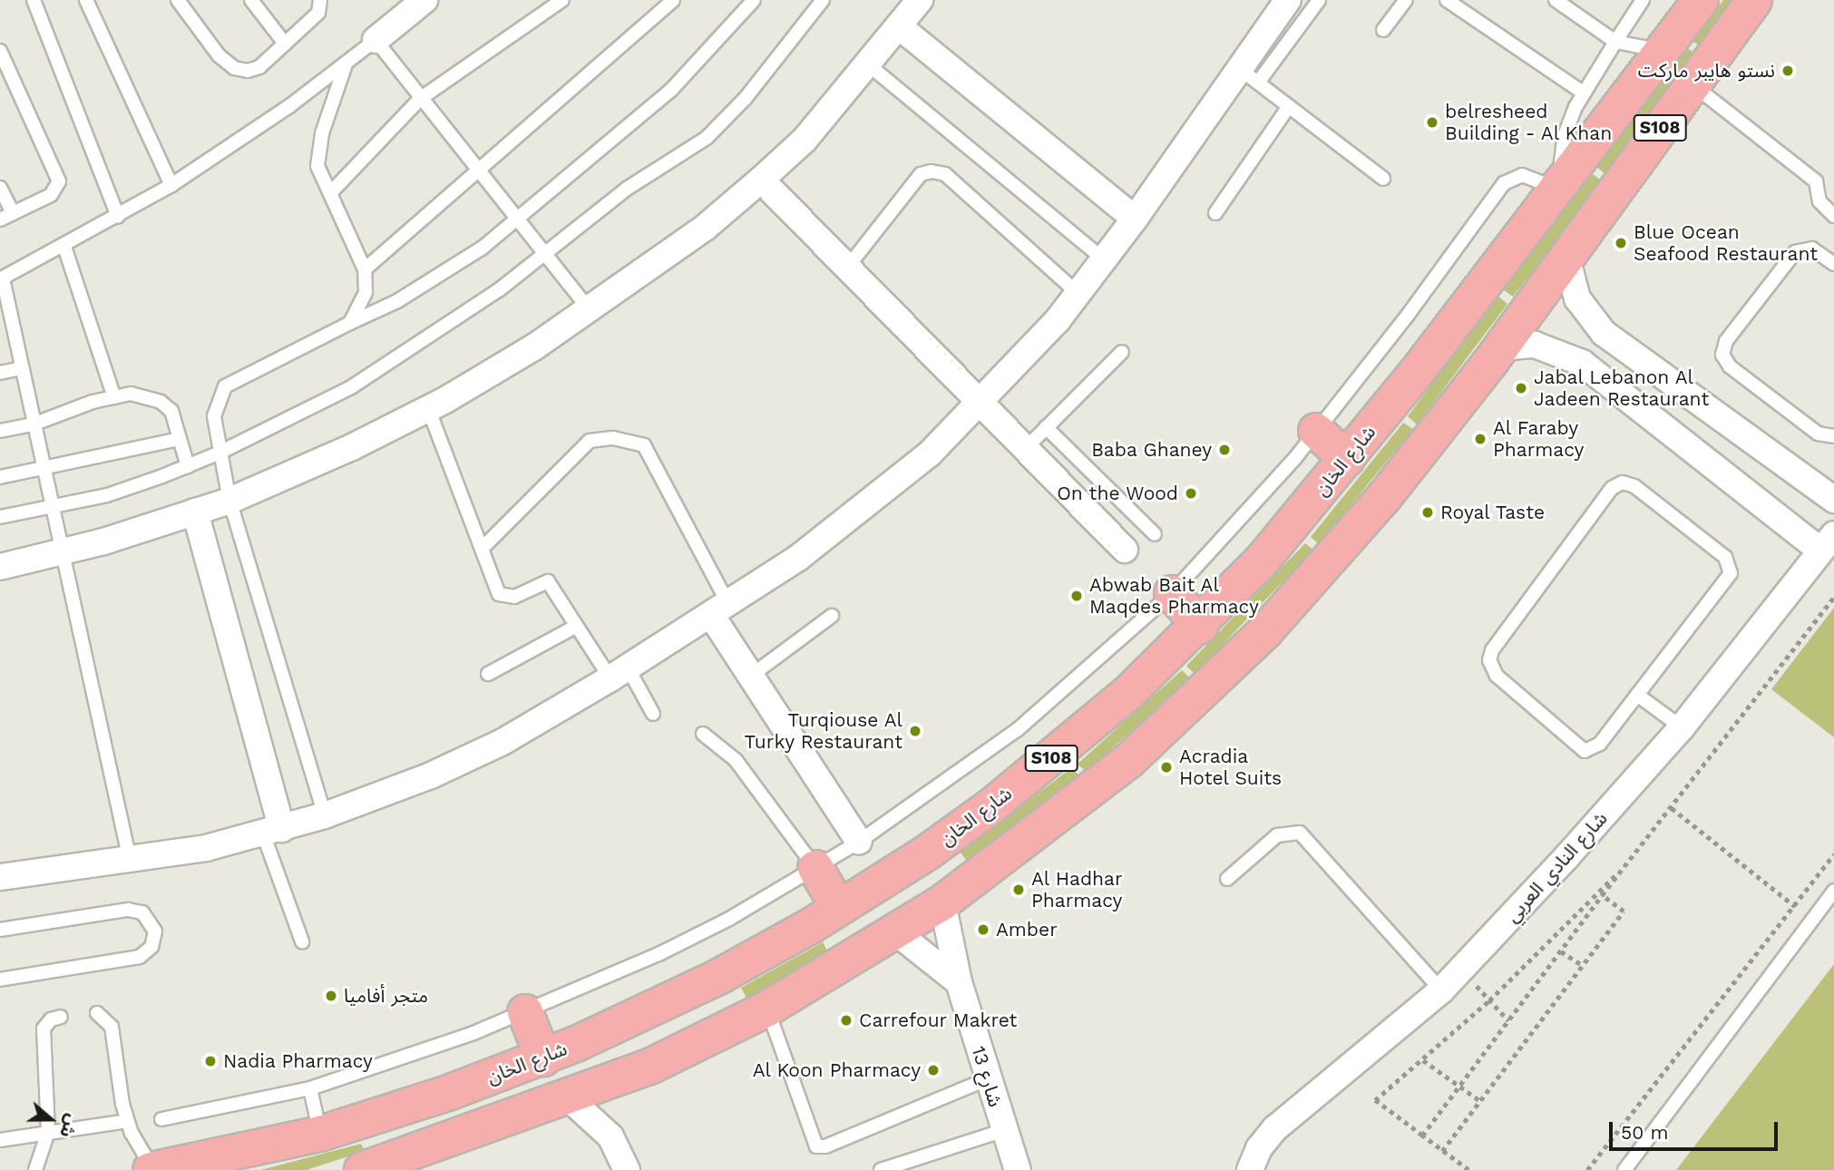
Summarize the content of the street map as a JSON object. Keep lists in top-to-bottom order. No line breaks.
{"streets":{"main road":["S108","شارع الخان"],"street":["شارع النادي العربي","شارع 13"]},"crossings":[["S108","شارع 13"]],"places":["نستو هايبر ماركت","belresheed Building - Al Khan","Blue Ocean Seafood Restaurant","Jabal Lebanon Al Jadeen Restaurant","Al Faraby Pharmacy","Baba Ghaney","On the Wood","Royal Taste","Abwab Bait Al Maqdes Pharmacy","Turqiouse Al Turky Restaurant","Acradia Hotel Suits","Al Hadhar Pharmacy","Amber","متجر أفاميا","Carrefour Makret","Nadia Pharmacy","Al Koon Pharmacy"],"scale_bar":"50 m","north":"right"}
